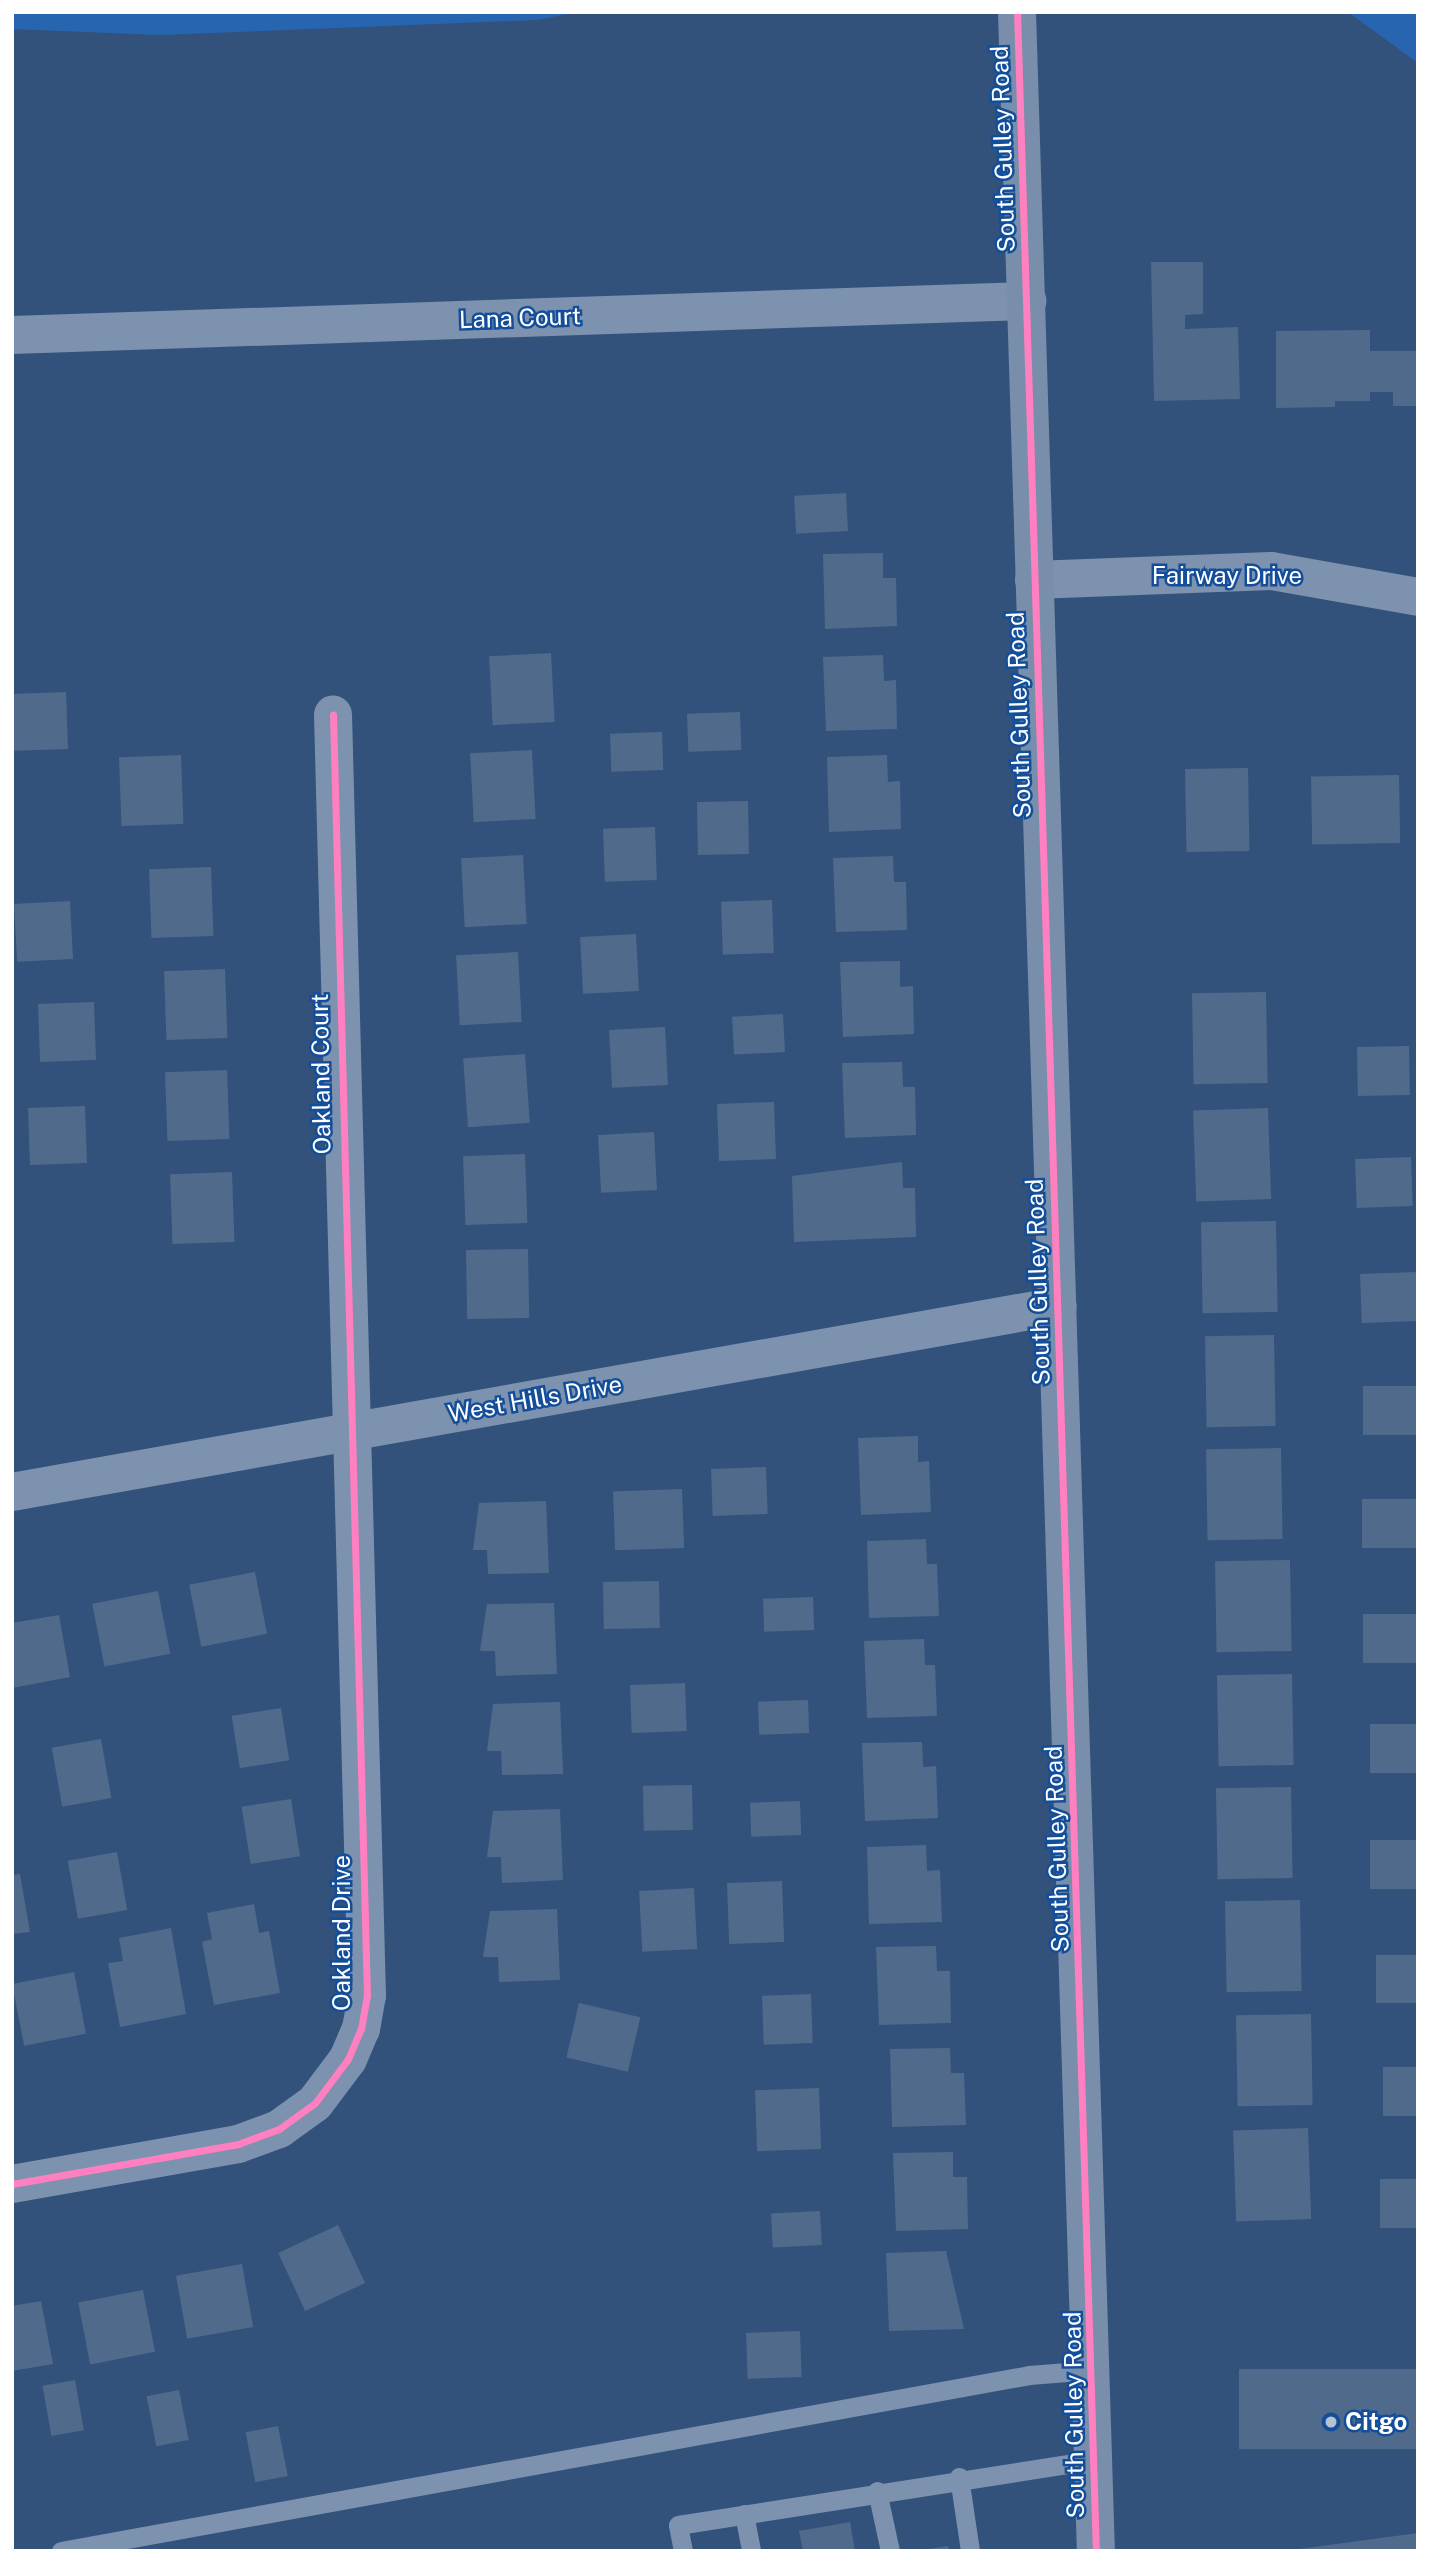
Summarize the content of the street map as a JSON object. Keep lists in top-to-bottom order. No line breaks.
{"streets":{"street":["South Gulley Road","Lana Court","Fairway Drive","Oakland Court","West Hills Drive","Oakland Drive"]},"crossings":[["South Gulley Road","Lana Court"],["South Gulley Road","Fairway Drive"],["South Gulley Road","West Hills Drive"],["Oakland Court","West Hills Drive"],["Oakland Court","Oakland Drive"],["West Hills Drive","Oakland Drive"]],"places":["Citgo"]}
